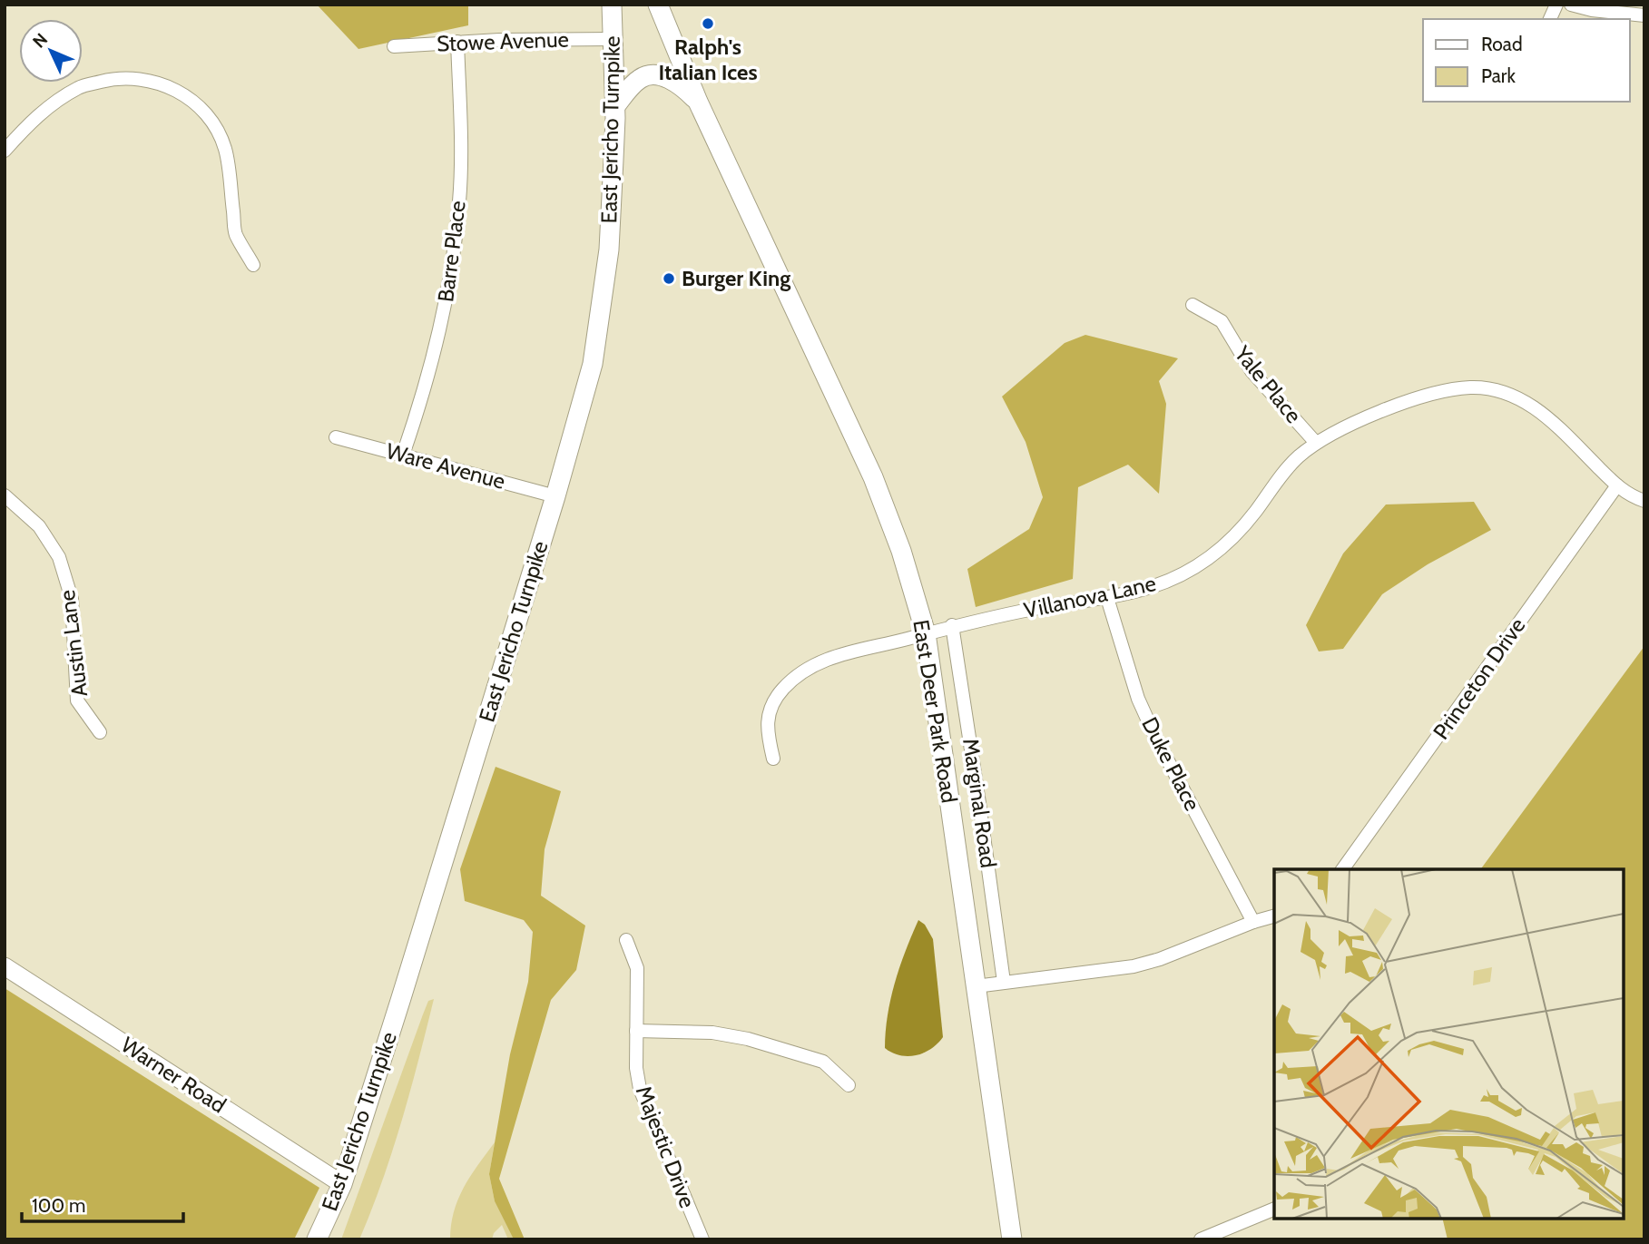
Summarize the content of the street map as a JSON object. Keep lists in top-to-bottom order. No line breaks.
{"streets":{"main road":["East Jericho Turnpike","East Deer Park Road"],"street":["Stowe Avenue","Barre Place","Yale Place","Ware Avenue","Villanova Lane","Austin Lane","Princeton Drive","Duke Place","Marginal Road","Warner Road","Majestic Drive"]},"crossings":[["Stowe Avenue","East Jericho Turnpike"],["Stowe Avenue","Barre Place"],["East Jericho Turnpike","Ware Avenue"],["East Jericho Turnpike","Warner Road"],["Barre Place","Ware Avenue"],["Yale Place","Villanova Lane"],["Villanova Lane","Princeton Drive"],["Villanova Lane","East Deer Park Road"],["Villanova Lane","Duke Place"],["Villanova Lane","Marginal Road"]],"places":["Ralph's Italian Ices","Burger King"],"legend":["Road","Park"],"scale_bar":"100 m","north":"top left"}
